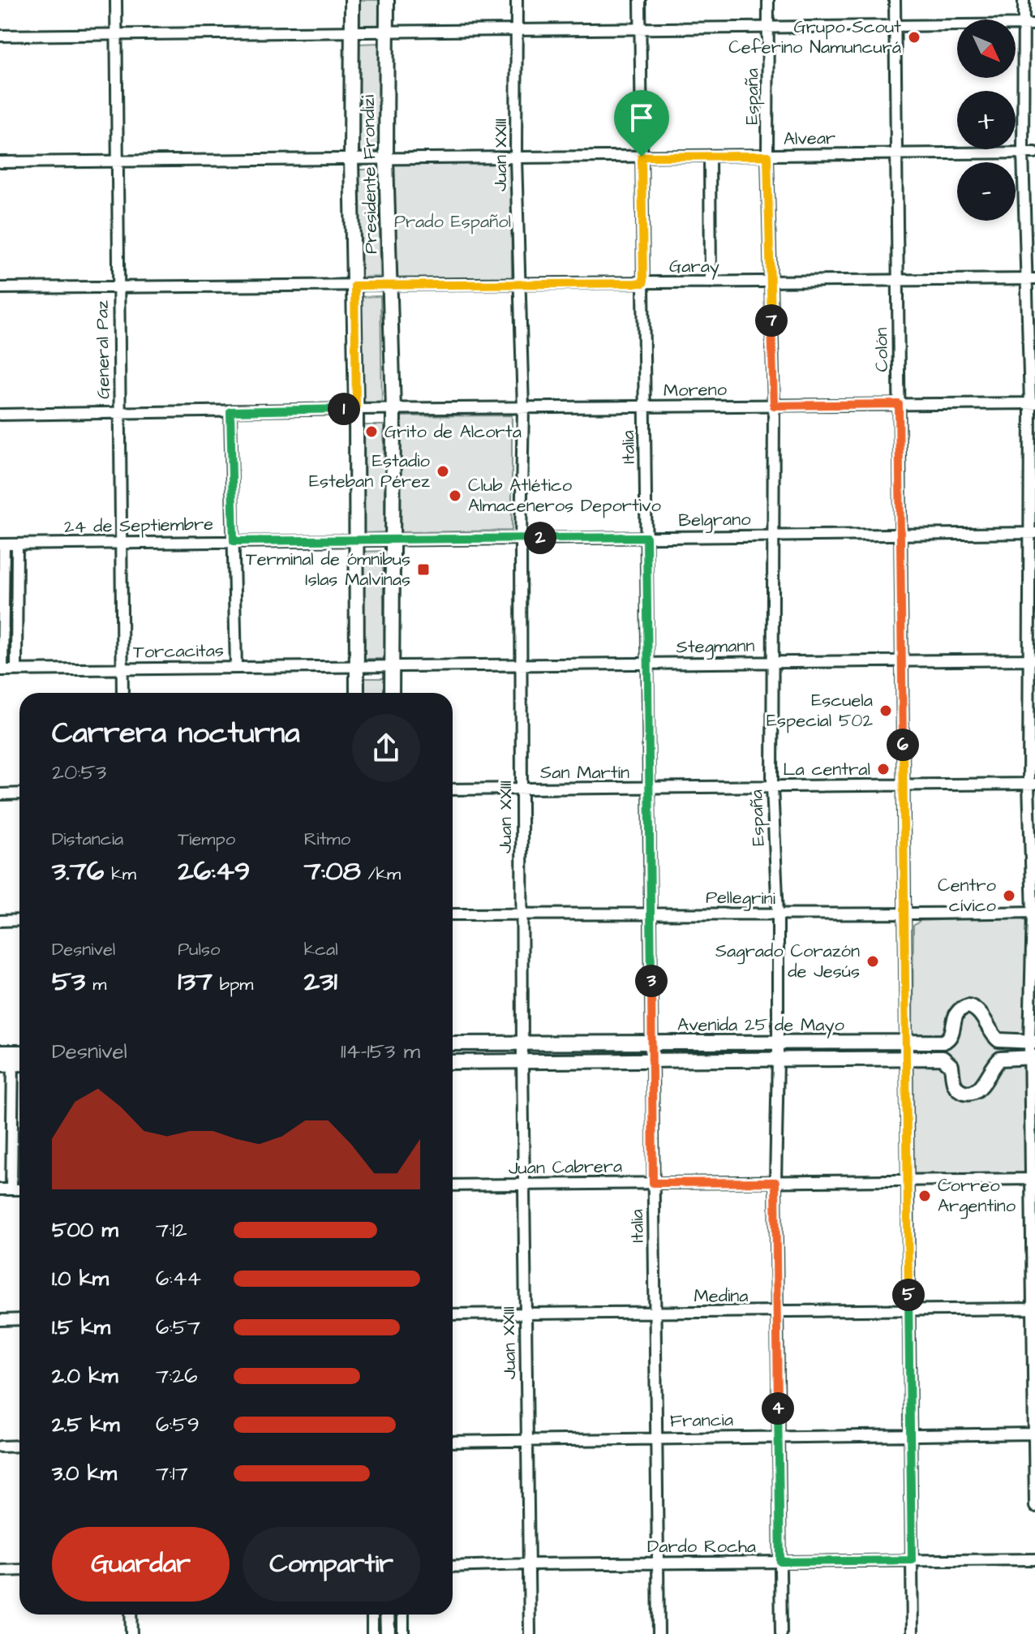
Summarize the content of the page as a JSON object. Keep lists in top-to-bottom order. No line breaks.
{"streets":{"main road":["Presidente Frondizi","Avenida 25 de Mayo"],"street":["España","Alvear","Juan XXIII","Garay","General Paz","Colón","Moreno","Italia","Belgrano","24 de Septiembre","Stegmann","Torcacitas","San Martín","Pellegrini","Juan Cabrera","Medina","Francia","Dardo Rocha"]},"crossings":[["España","Alvear"],["España","Garay"],["España","Moreno"],["España","Belgrano"],["España","Stegmann"],["España","San Martín"],["España","Pellegrini"],["España","Avenida 25 de Mayo"],["España","Juan Cabrera"],["España","Medina"],["España","Francia"],["España","Dardo Rocha"],["Alvear","Juan XXIII"],["Alvear","Presidente Frondizi"],["Alvear","General Paz"],["Alvear","Colón"],["Alvear","Italia"],["Juan XXIII","Garay"],["Juan XXIII","Moreno"],["Juan XXIII","Belgrano"],["Juan XXIII","Stegmann"],["Juan XXIII","San Martín"],["Juan XXIII","Pellegrini"],["Juan XXIII","Avenida 25 de Mayo"],["Juan XXIII","Juan Cabrera"],["Juan XXIII","Medina"],["Juan XXIII","Francia"],["Juan XXIII","Dardo Rocha"],["Presidente Frondizi","Garay"],["Presidente Frondizi","Moreno"],["Presidente Frondizi","Belgrano"],["Presidente Frondizi","24 de Septiembre"],["Presidente Frondizi","Stegmann"],["Presidente Frondizi","Torcacitas"],["Garay","General Paz"],["Garay","Colón"],["Garay","Italia"],["General Paz","Moreno"],["General Paz","24 de Septiembre"],["General Paz","Torcacitas"],["Colón","Moreno"],["Colón","Belgrano"],["Colón","Stegmann"],["Colón","San Martín"],["Colón","Pellegrini"],["Colón","Avenida 25 de Mayo"],["Colón","Juan Cabrera"],["Colón","Medina"],["Colón","Francia"],["Colón","Dardo Rocha"],["Moreno","Italia"],["Italia","Belgrano"],["Italia","Stegmann"],["Italia","San Martín"],["Italia","Pellegrini"],["Italia","Avenida 25 de Mayo"],["Italia","Juan Cabrera"],["Italia","Medina"],["Italia","Francia"],["Italia","Dardo Rocha"],["Belgrano","24 de Septiembre"],["Stegmann","Torcacitas"]],"parks":["Prado Español"],"places":{"other":["Grupo Scout Ceferino Namuncurá","Grito de Alcorta","Estadio Esteban Pérez","Club Atlético Almaceneros Deportivo","Escuela Especial 502","La central","Centro cívico","Sagrado Corazón de Jesús","Correo Argentino"],"transit":["Terminal de ómnibus Islas Malvinas"]},"north":"bottom right","page":{"map_buttons":["+","−"],"pins":["7","1","2","6","3","5","4"],"heading":["Carrera nocturna","20:53"],"stats":[["Distancia","3.76 km"],["Tiempo","26:49"],["Ritmo","7:08 /km"],["Desnivel","53 m"],["Pulso","137 bpm"],["kcal","231"]],"chart":["Desnivel","114–153 m"],"list":[{"name":"500 m","note":"7:12"},{"name":"1.0 km","note":"6:44"},{"name":"1.5 km","note":"6:57"},{"name":"2.0 km","note":"7:26"},{"name":"2.5 km","note":"6:59"},{"name":"3.0 km","note":"7:17"}],"buttons":["Guardar","Compartir"]}}
